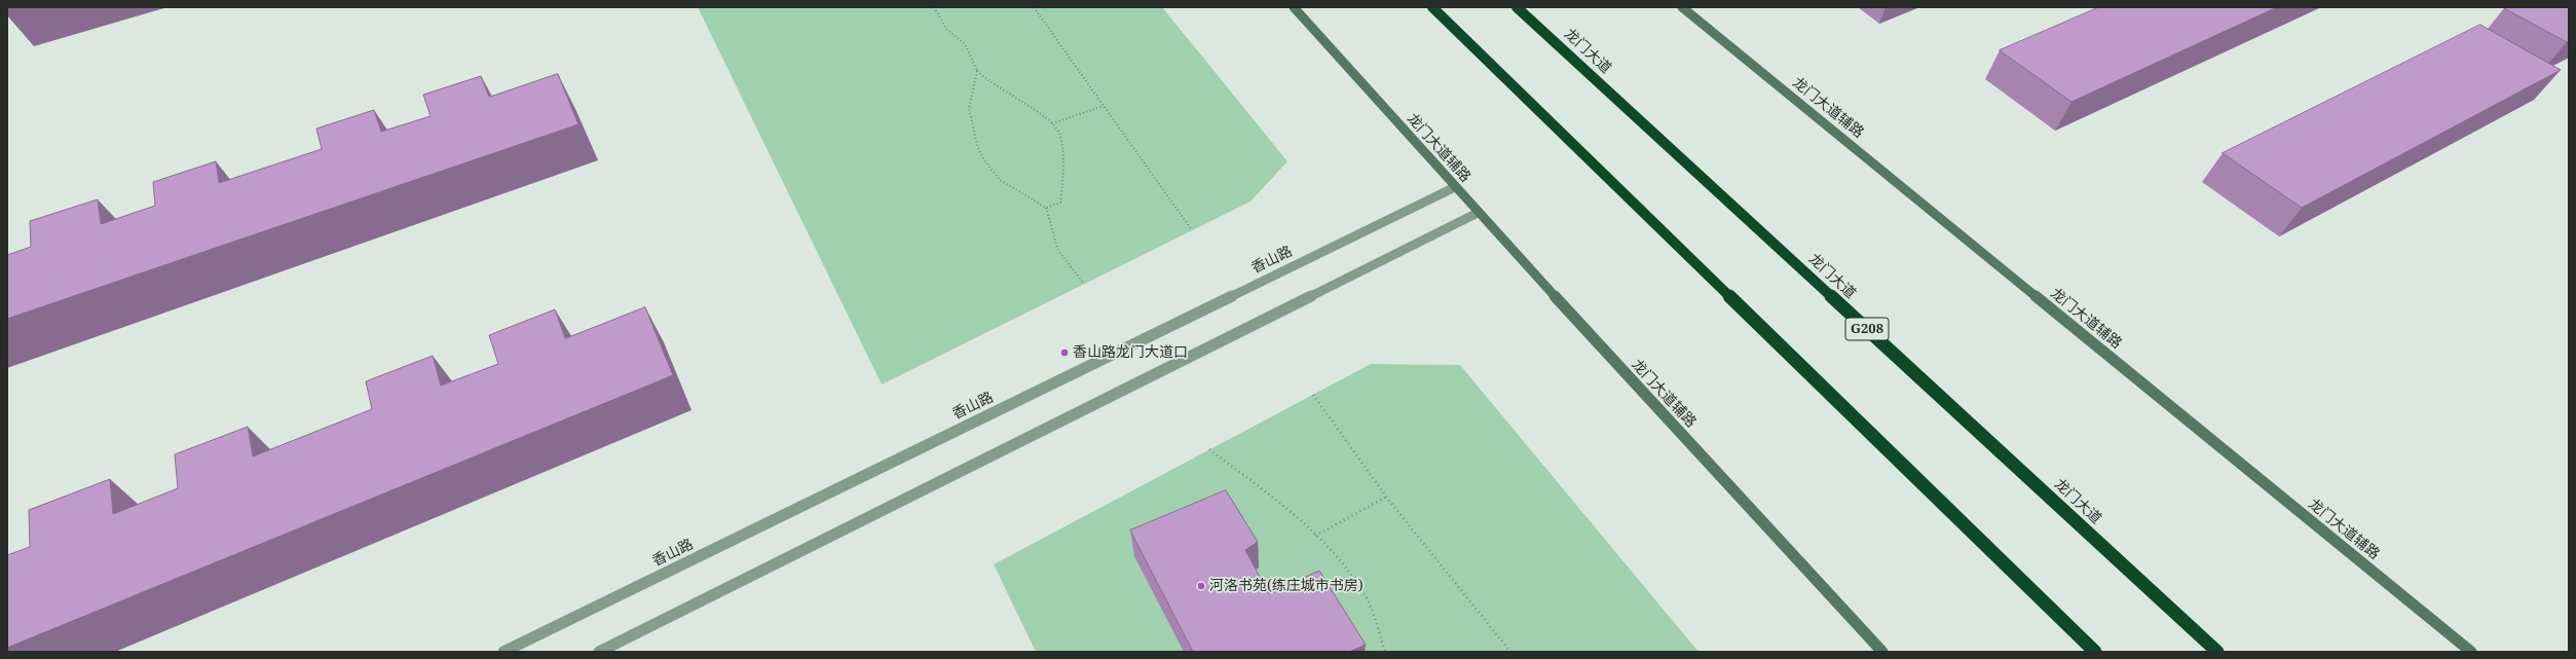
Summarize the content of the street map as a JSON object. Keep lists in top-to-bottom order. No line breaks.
{"streets":{"highway":["龙门大道","G208"],"main road":["龙门大道辅路"],"street":["香山路"]},"crossings":[["龙门大道辅路","香山路"]],"places":["香山路龙门大道口","河洛书苑(练庄城市书房)"]}
